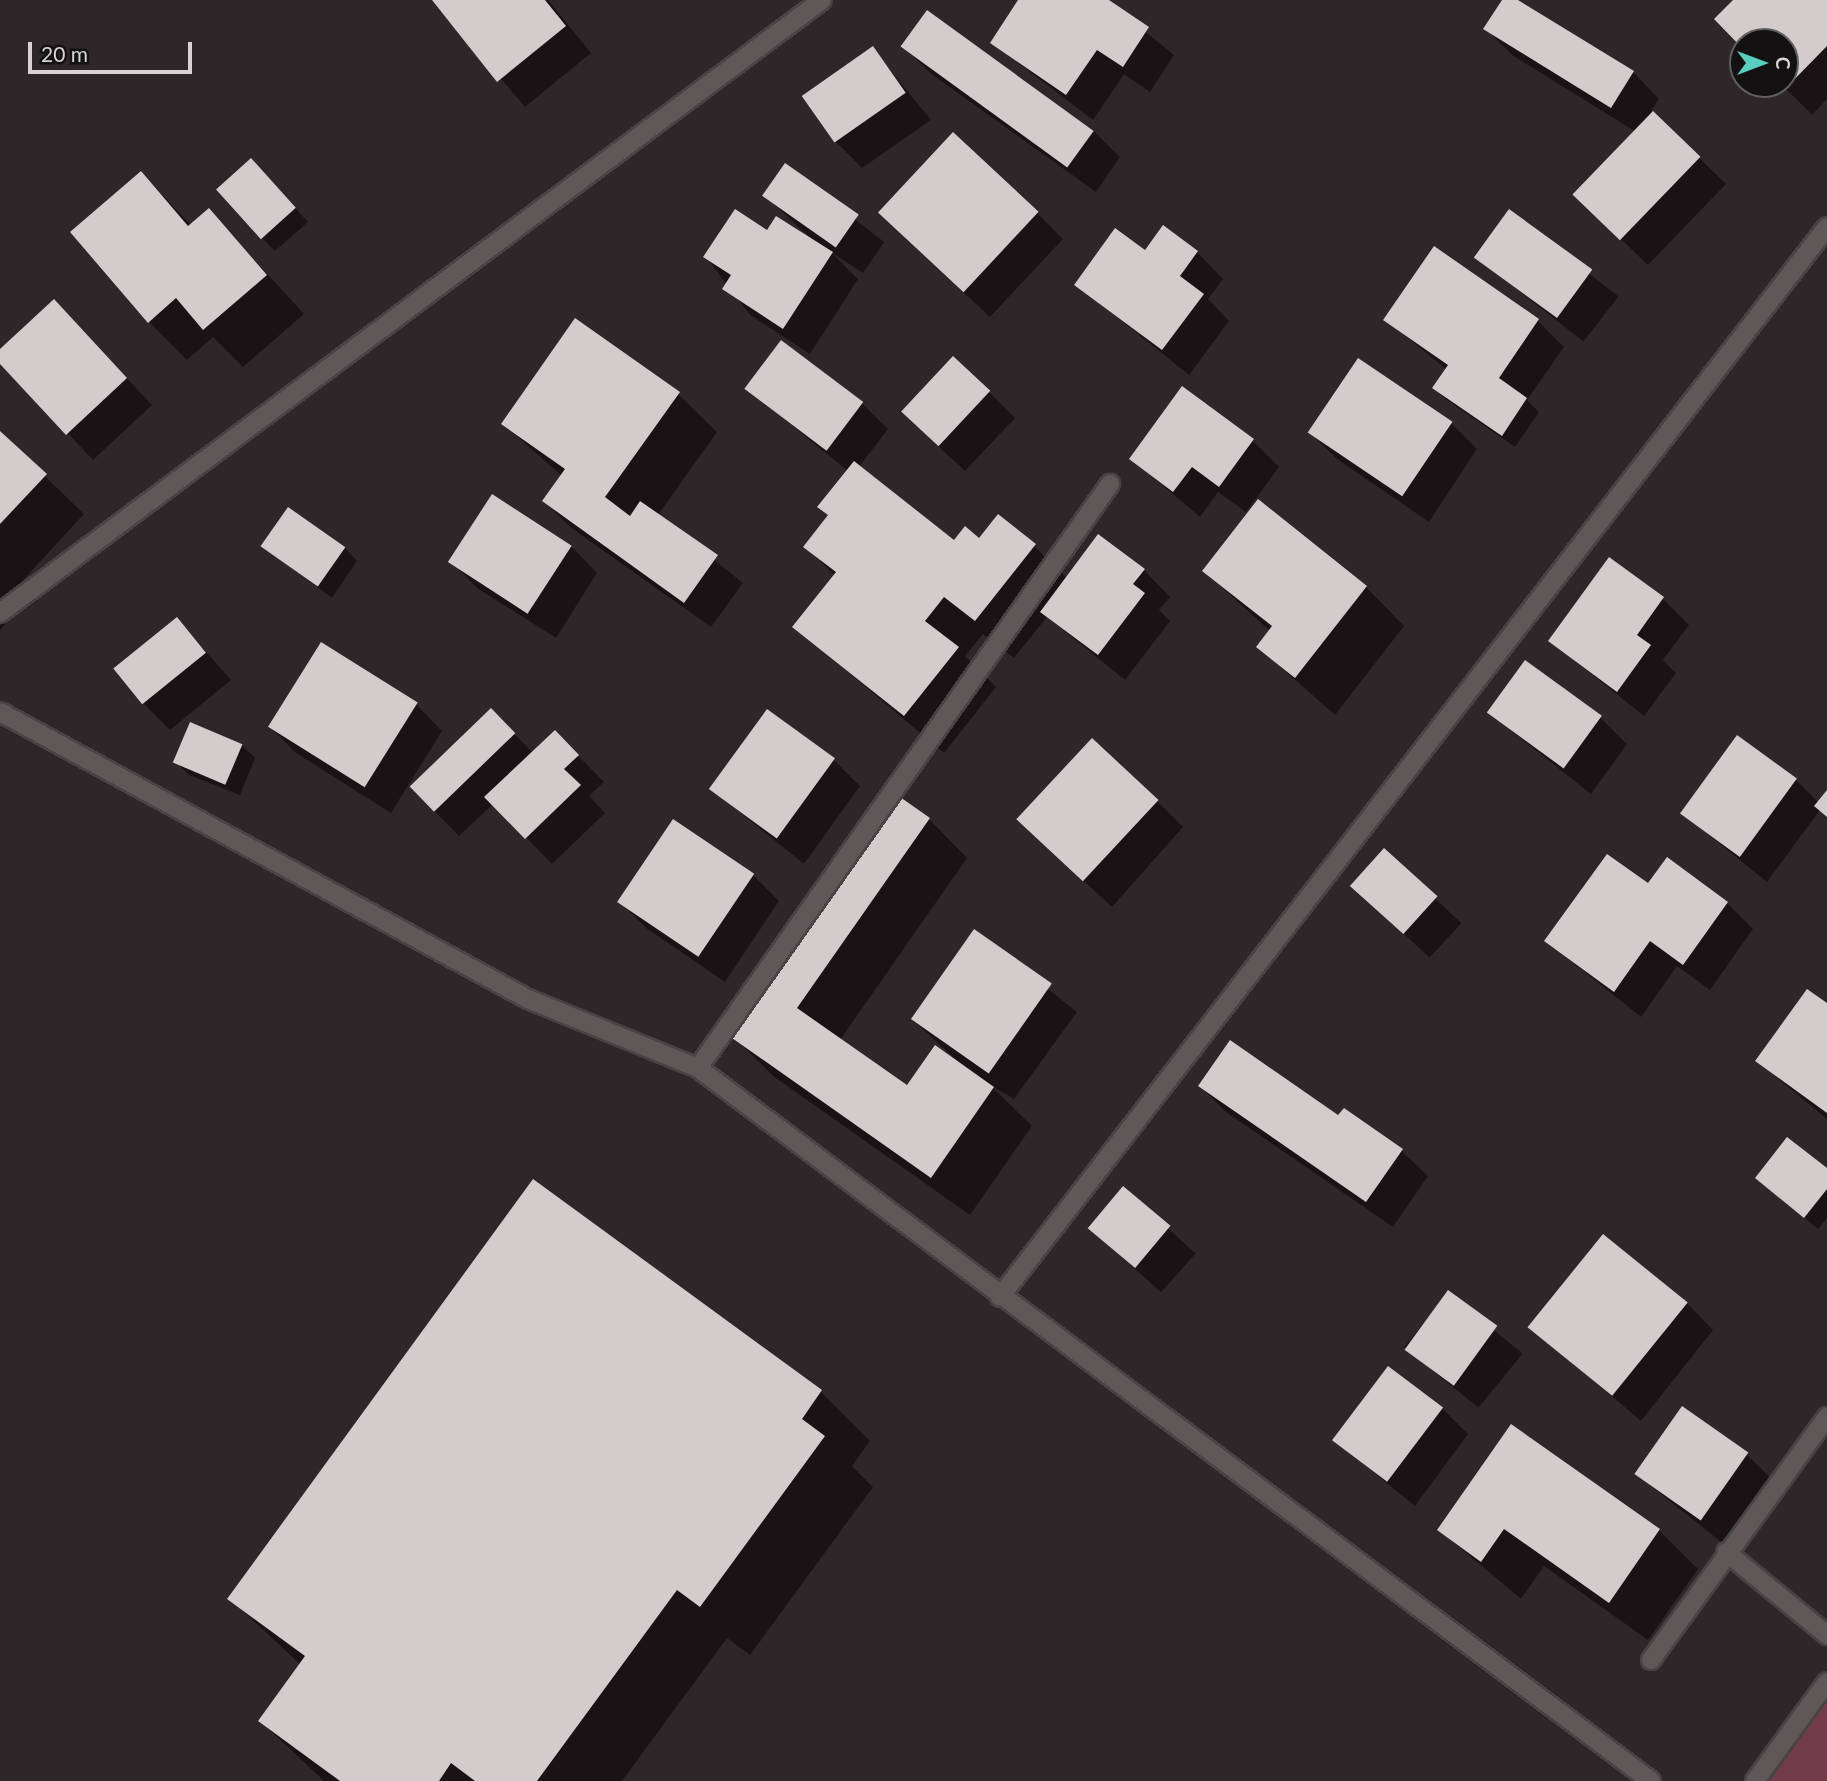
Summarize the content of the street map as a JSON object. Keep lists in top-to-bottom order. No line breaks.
{"scale_bar":"20 m","north":"right"}
